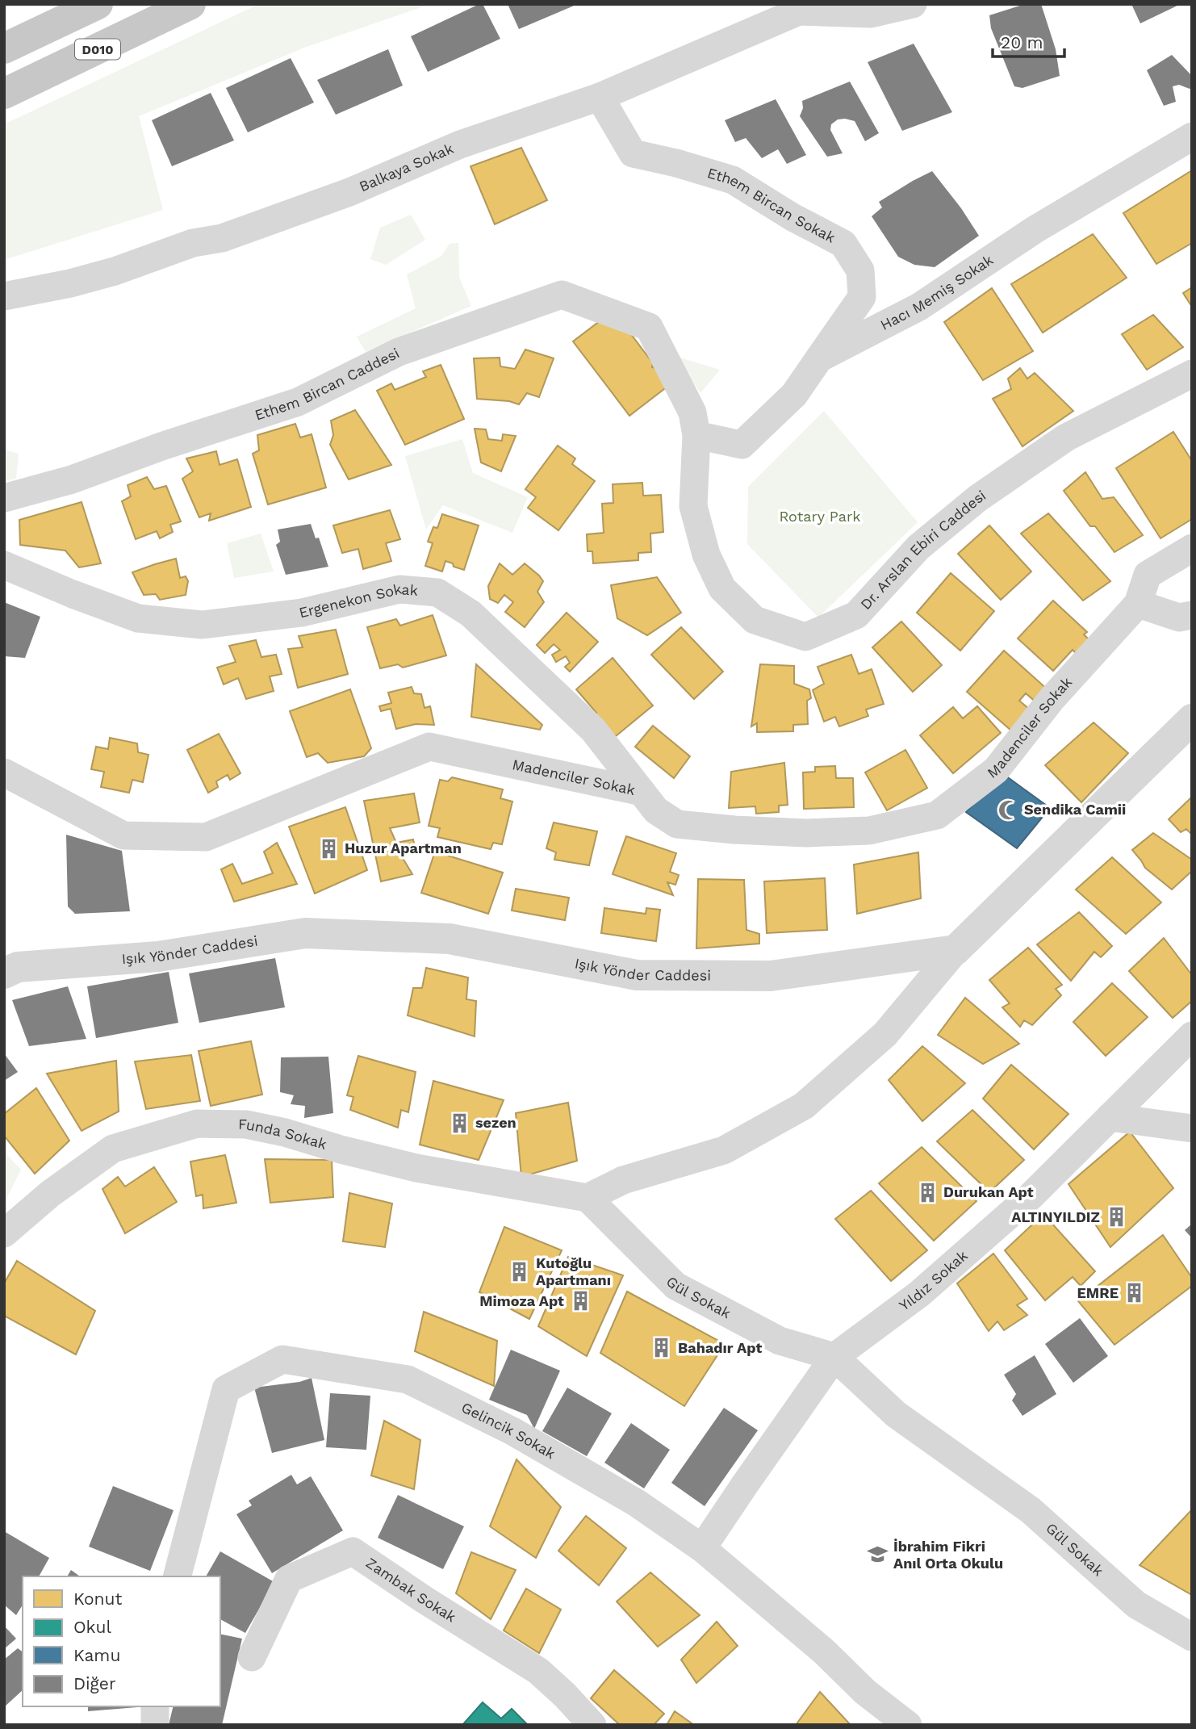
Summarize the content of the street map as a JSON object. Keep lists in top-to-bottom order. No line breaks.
{"streets":{"highway":["D010"],"street":["Balkaya Sokak","Ethem Bircan Sokak","Hacı Memiş Sokak","Ethem Bircan Caddesi","Dr. Arslan Ebiri Caddesi","Ergenekon Sokak","Madenciler Sokak","Işık Yönder Caddesi","Funda Sokak","Yıldız Sokak","Gül Sokak","Gelincik Sokak","Zambak Sokak"]},"crossings":[["Balkaya Sokak","Ethem Bircan Sokak"],["Ethem Bircan Sokak","Hacı Memiş Sokak"],["Hacı Memiş Sokak","Dr. Arslan Ebiri Caddesi"],["Ethem Bircan Caddesi","Dr. Arslan Ebiri Caddesi"],["Ergenekon Sokak","Madenciler Sokak"],["Funda Sokak","Gül Sokak"],["Yıldız Sokak","Gül Sokak"],["Yıldız Sokak","Gelincik Sokak"]],"parks":["Rotary Park"],"places":{"mosque":["Sendika Camii"],"building":["Huzur Apartman","sezen","Durukan Apt","ALTINYILDIZ","Kutoğlu Apartmanı","EMRE","Mimoza Apt","Bahadır Apt"],"school or university":["İbrahim Fikri Anıl Orta Okulu"]},"legend":["Konut","Okul","Kamu","Diğer"],"scale_bar":"20 m"}
